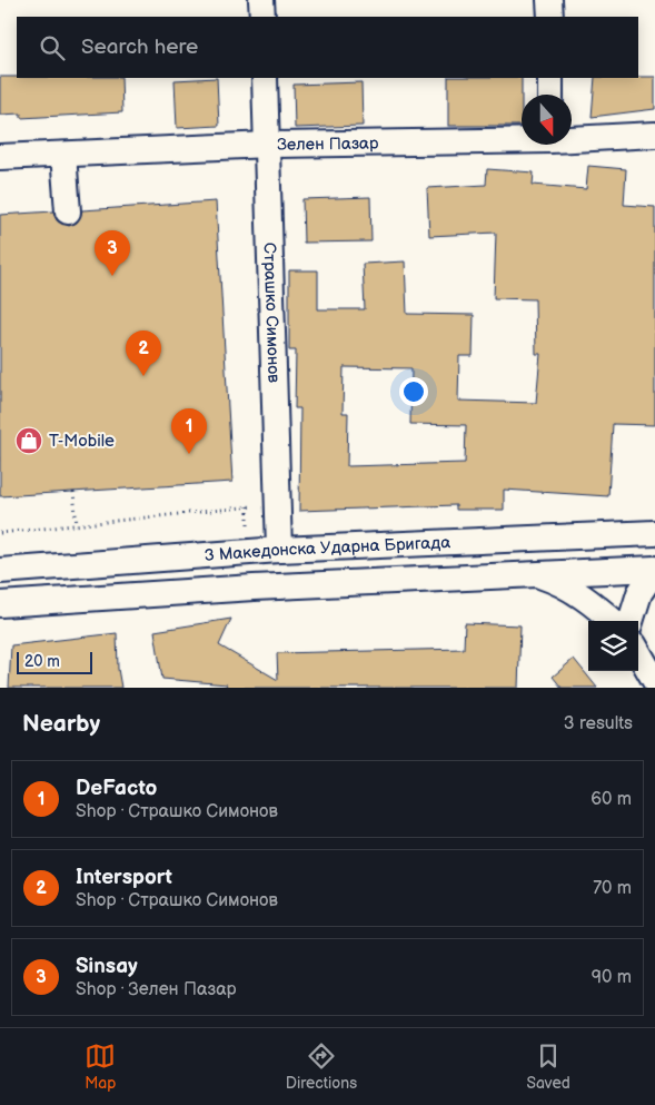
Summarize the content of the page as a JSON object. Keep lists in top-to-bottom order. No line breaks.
{"streets":{"street":["Зелен Пазар","Страшко Симонов","3 Македонска Ударна Бригада"]},"crossings":[["Зелен Пазар","Страшко Симонов"],["Страшко Симонов","3 Македонска Ударна Бригада"]],"places":{"shop":["T-Mobile"]},"scale_bar":"20 m","north":"bottom","page":{"search":"Search here","pins":["3","2","1"],"scale":"20 m","heading":["Nearby","3 results"],"list":[{"mark":"1","name":"DeFacto","note":"Shop · Страшко Симонов","value":"60 m"},{"mark":"2","name":"Intersport","note":"Shop · Страшко Симонов","value":"70 m"},{"mark":"3","name":"Sinsay","note":"Shop · Зелен Пазар","value":"90 m"}],"nav":["Map","Directions","Saved"]}}
